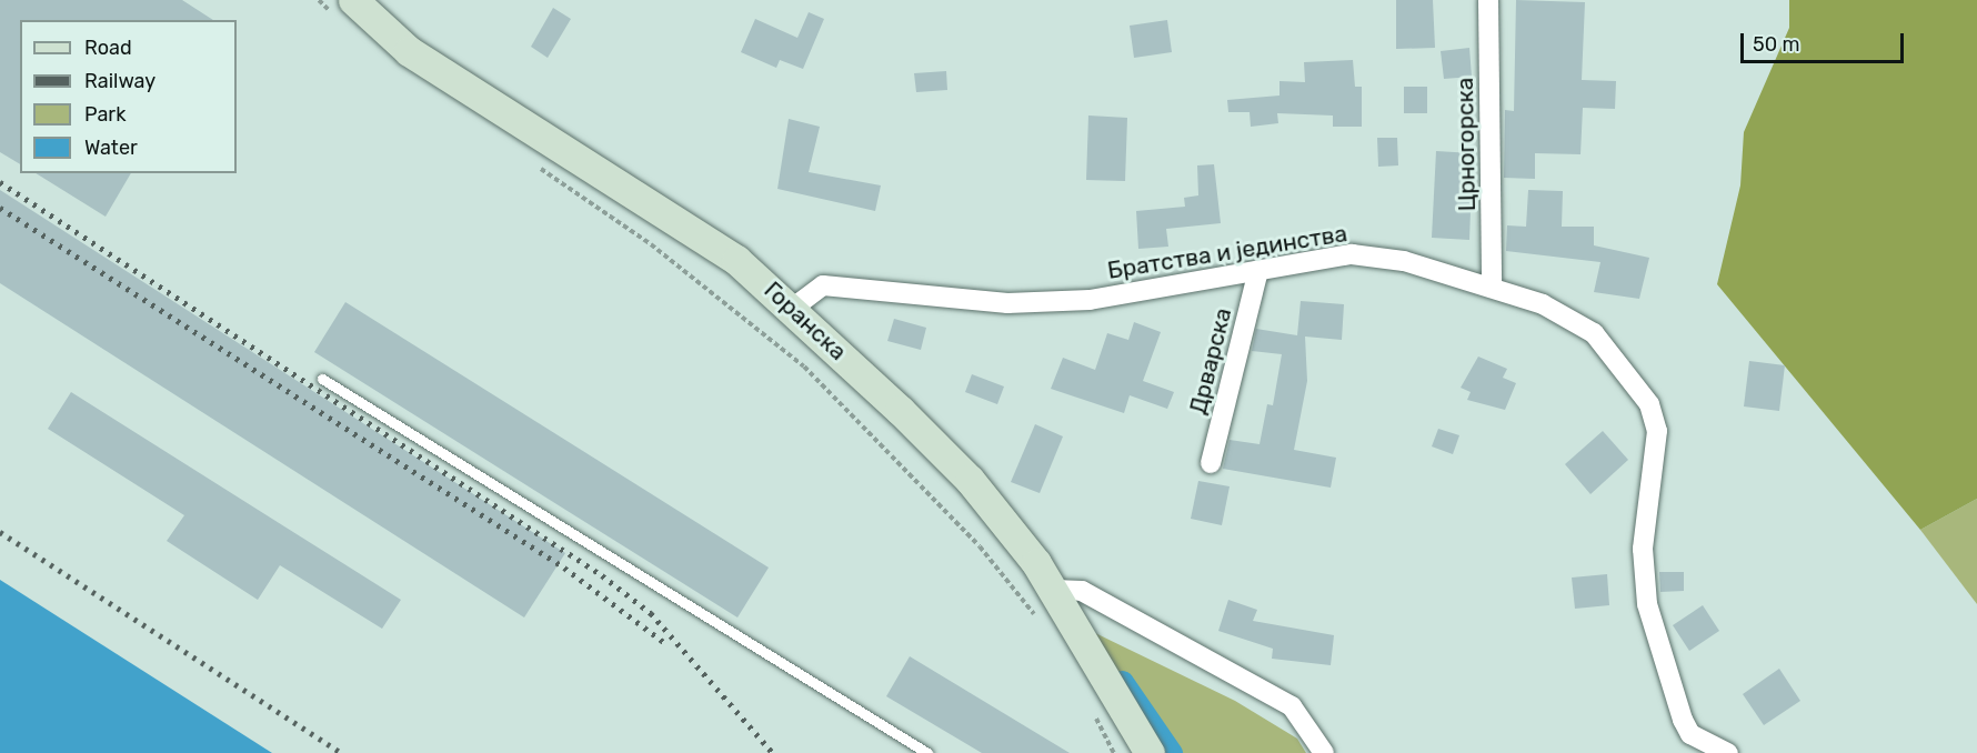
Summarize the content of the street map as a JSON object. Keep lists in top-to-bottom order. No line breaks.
{"streets":{"main road":["Горанска"],"street":["Црногорска","Братства и јединства","Дрварска"]},"crossings":[["Црногорска","Братства и јединства"],["Братства и јединства","Горанска"],["Братства и јединства","Дрварска"]],"legend":["Road","Railway","Park","Water"],"scale_bar":"50 m"}
